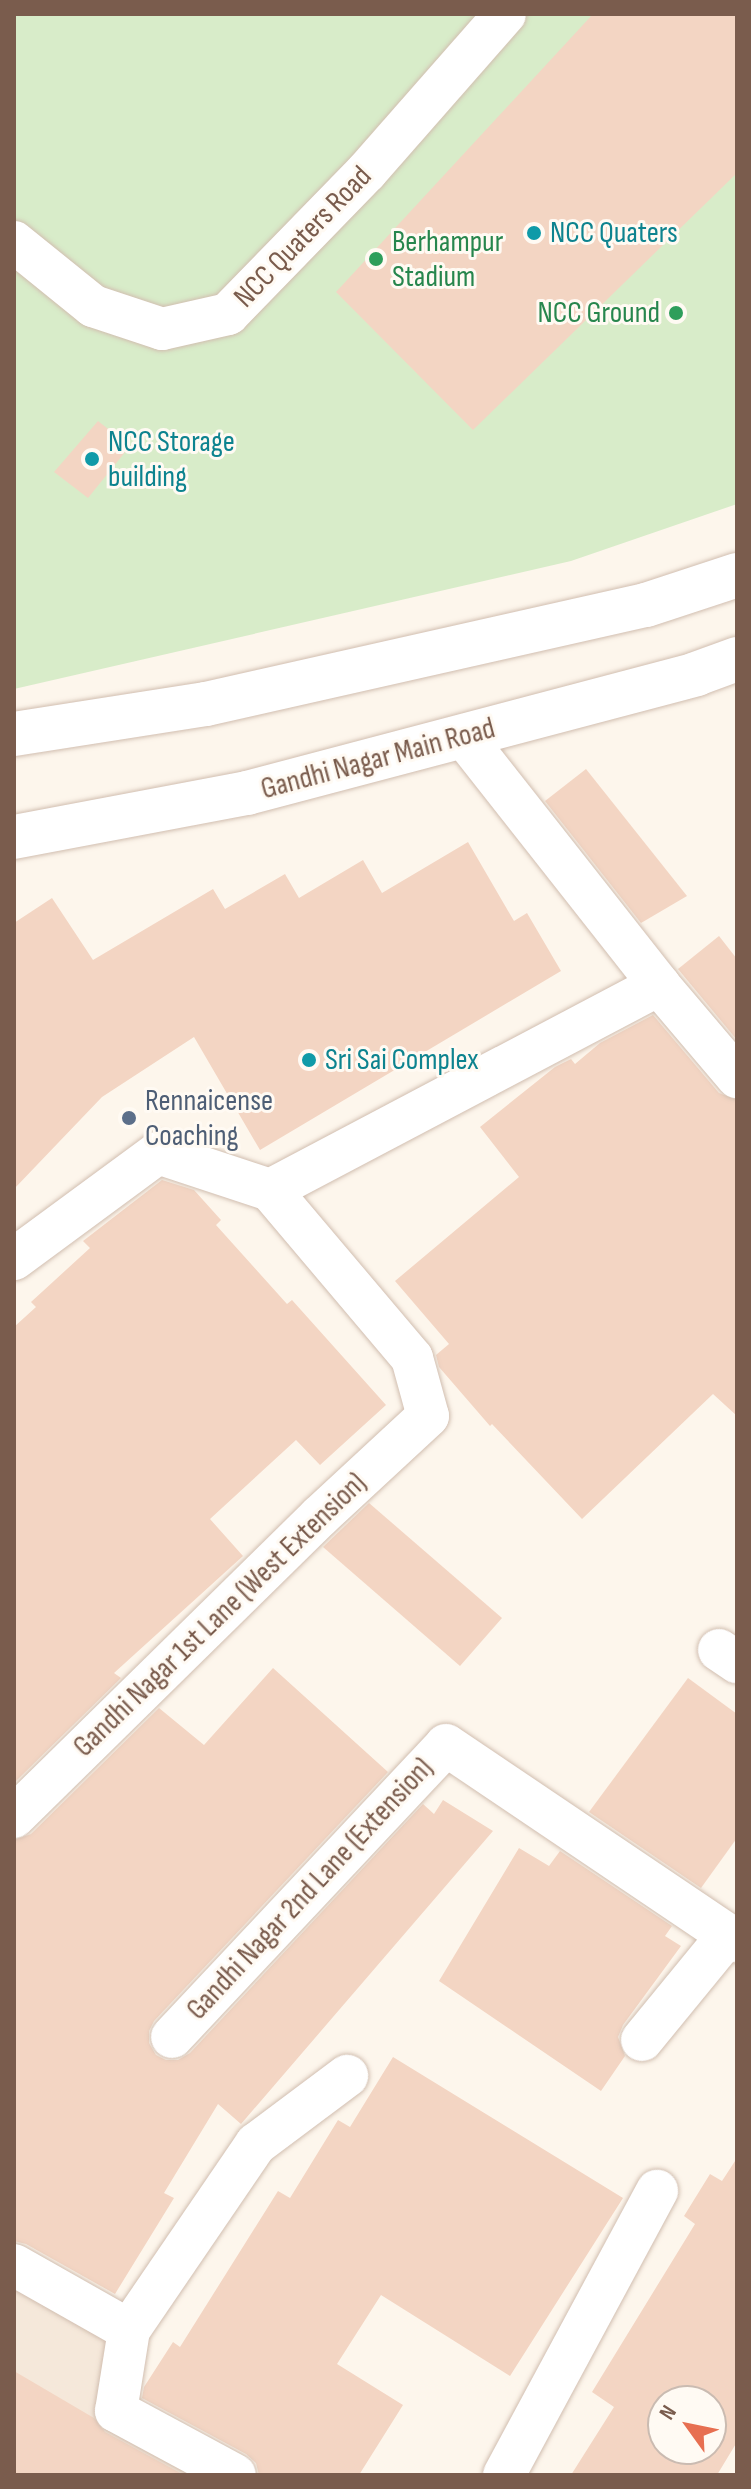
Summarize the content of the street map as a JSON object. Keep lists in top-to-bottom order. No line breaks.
{"streets":{"street":["NCC Quaters Road","Gandhi Nagar Main Road","Gandhi Nagar 1st Lane (West Extension)","Gandhi Nagar 2nd Lane (Extension)"]},"places":["NCC Quaters","Berhampur Stadium","NCC Ground","NCC Storage building","Sri Sai Complex","Rennaicense Coaching"],"north":"top left"}
